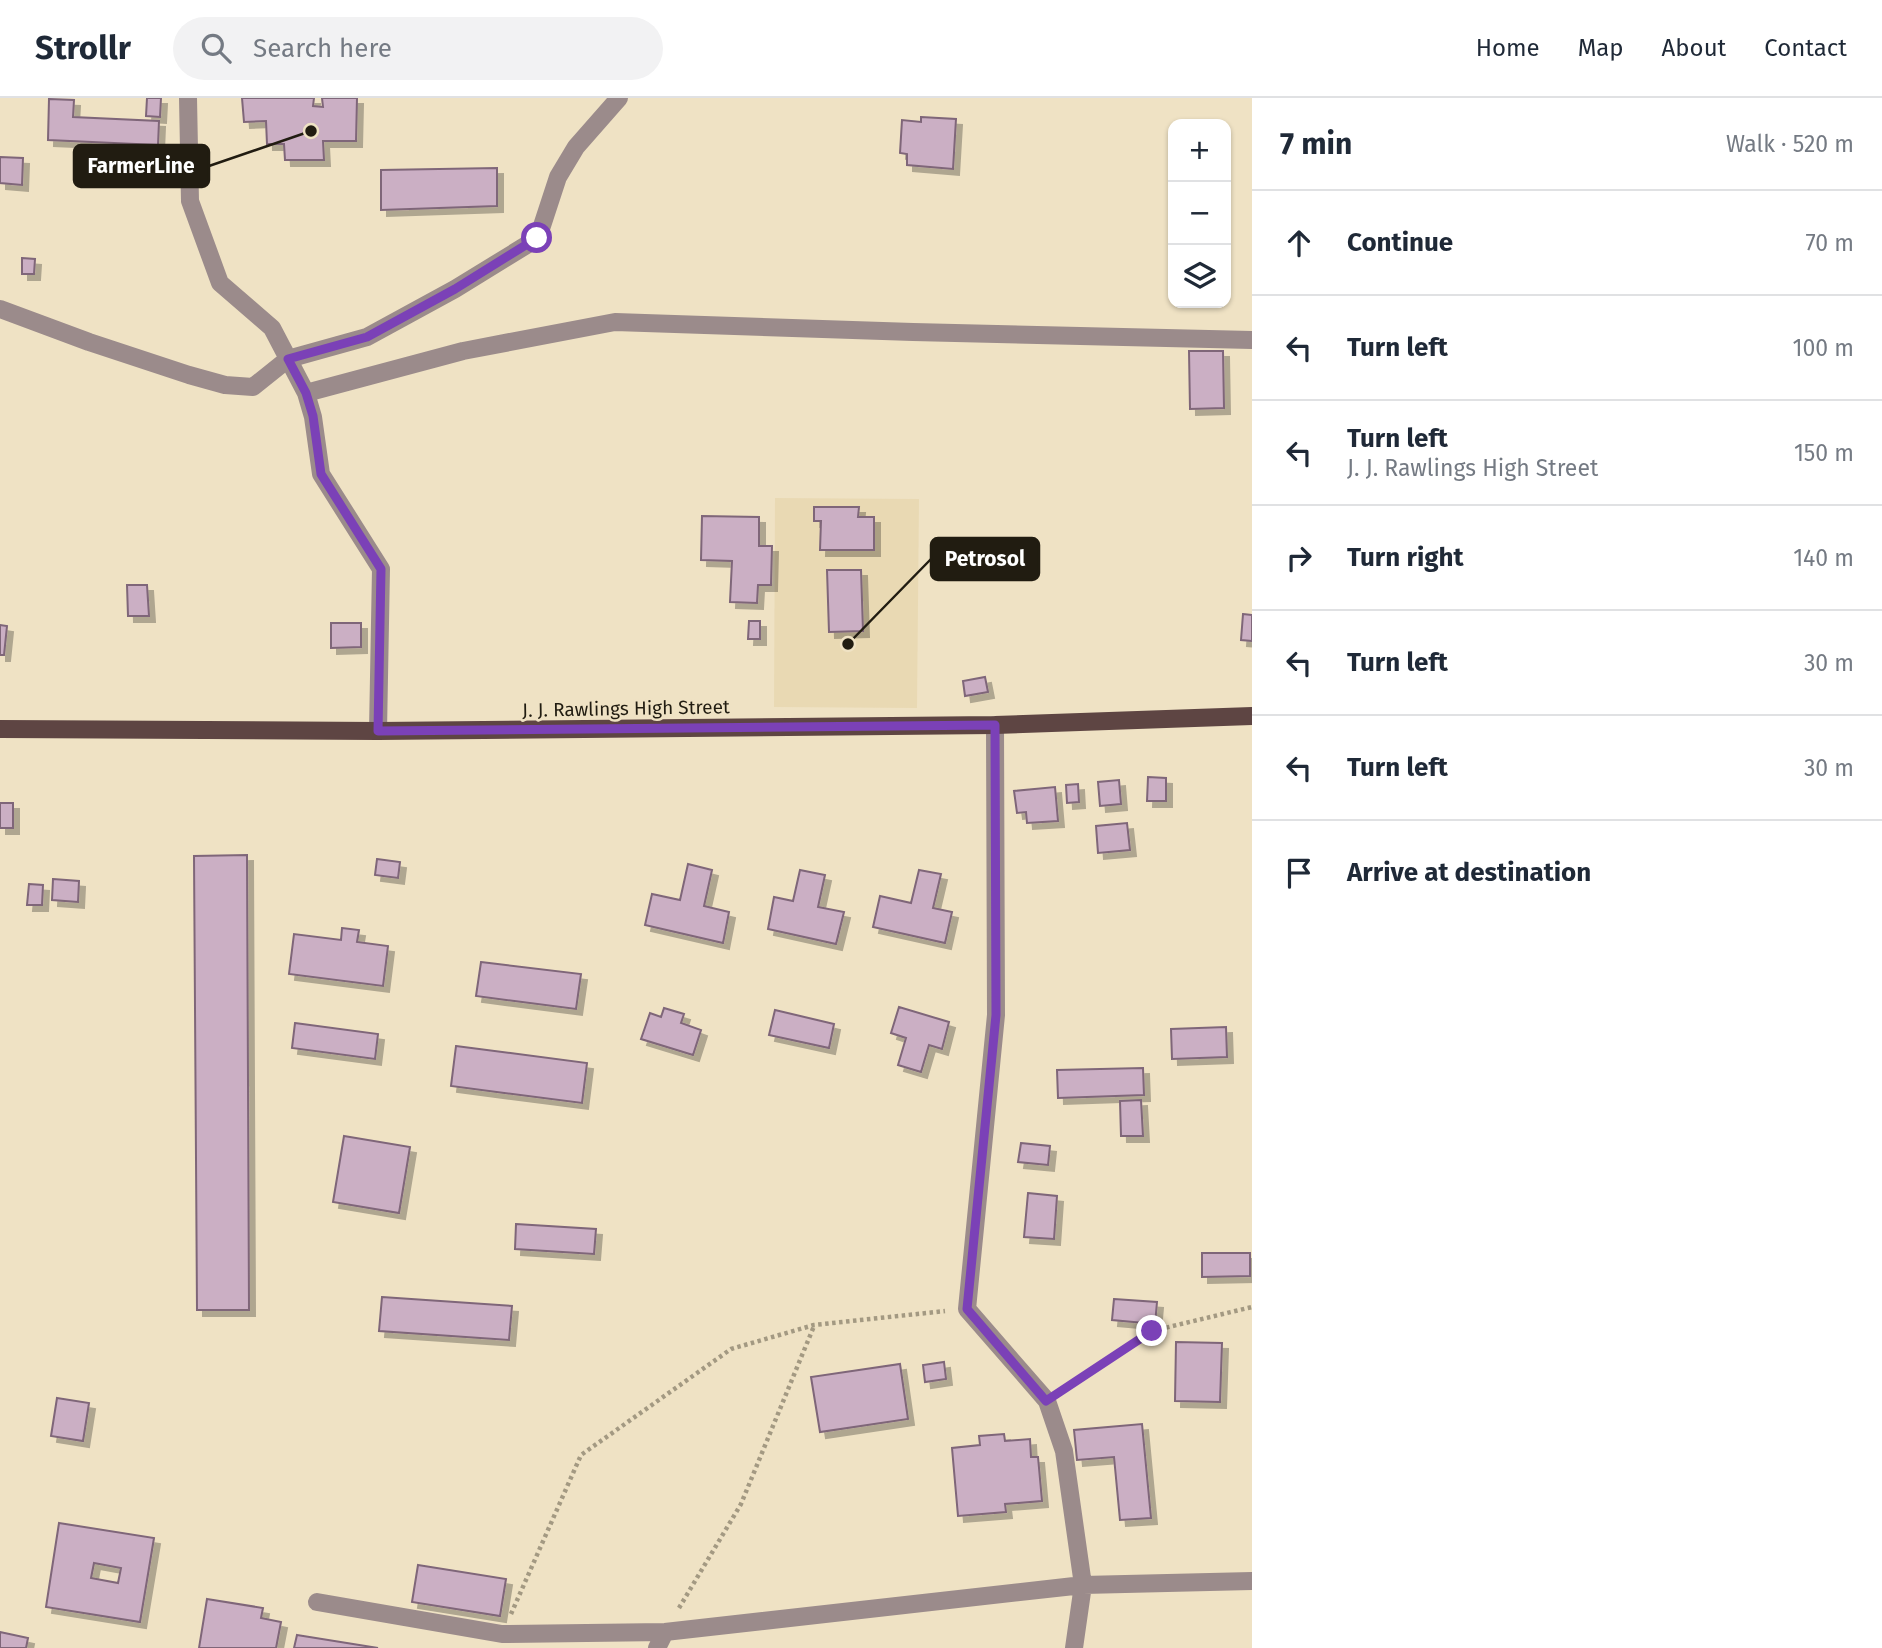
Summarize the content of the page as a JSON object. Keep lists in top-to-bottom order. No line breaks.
{"streets":{"main road":["J. J. Rawlings High Street"]},"places":["FarmerLine","Petrosol"],"page":{"header":"Strollr","search":"Search here","nav":["Home","Map","About","Contact"],"heading":["7 min","Walk · 520 m"],"map_buttons":["+","−"],"list":[["Continue","70 m"],["Turn left","100 m"],["Turn left","J. J. Rawlings High Street","150 m"],["Turn right","140 m"],["Turn left","30 m"],["Turn left","30 m"],"Arrive at destination"]}}
